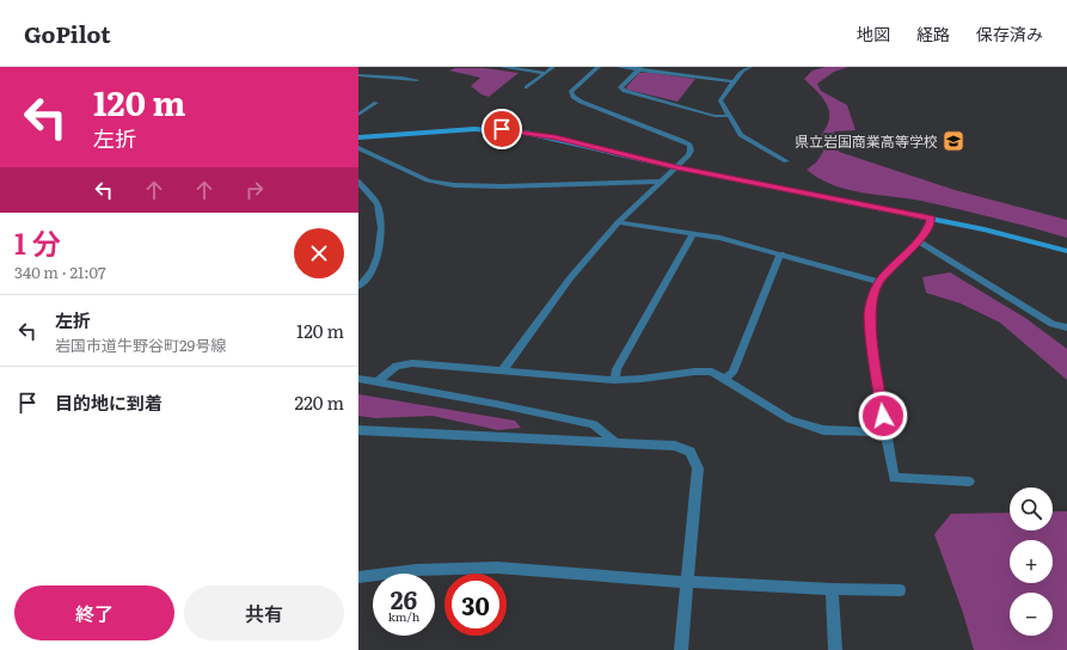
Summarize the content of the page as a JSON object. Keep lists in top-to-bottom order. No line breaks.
{"places":{"school or university":["県立岩国商業高等学校"]},"page":{"header":"GoPilot","nav":["地図","経路","保存済み"],"turn":["120 m","左折"],"heading":["1 分","340 m · 21:07"],"list":[{"name":"左折","note":"岩国市道牛野谷町29号線","value":"120 m"},{"name":"目的地に到着","value":"220 m"}],"map_buttons":["+","−"],"speed":"26 km/h","limit":"30","buttons":["終了","共有"]}}
